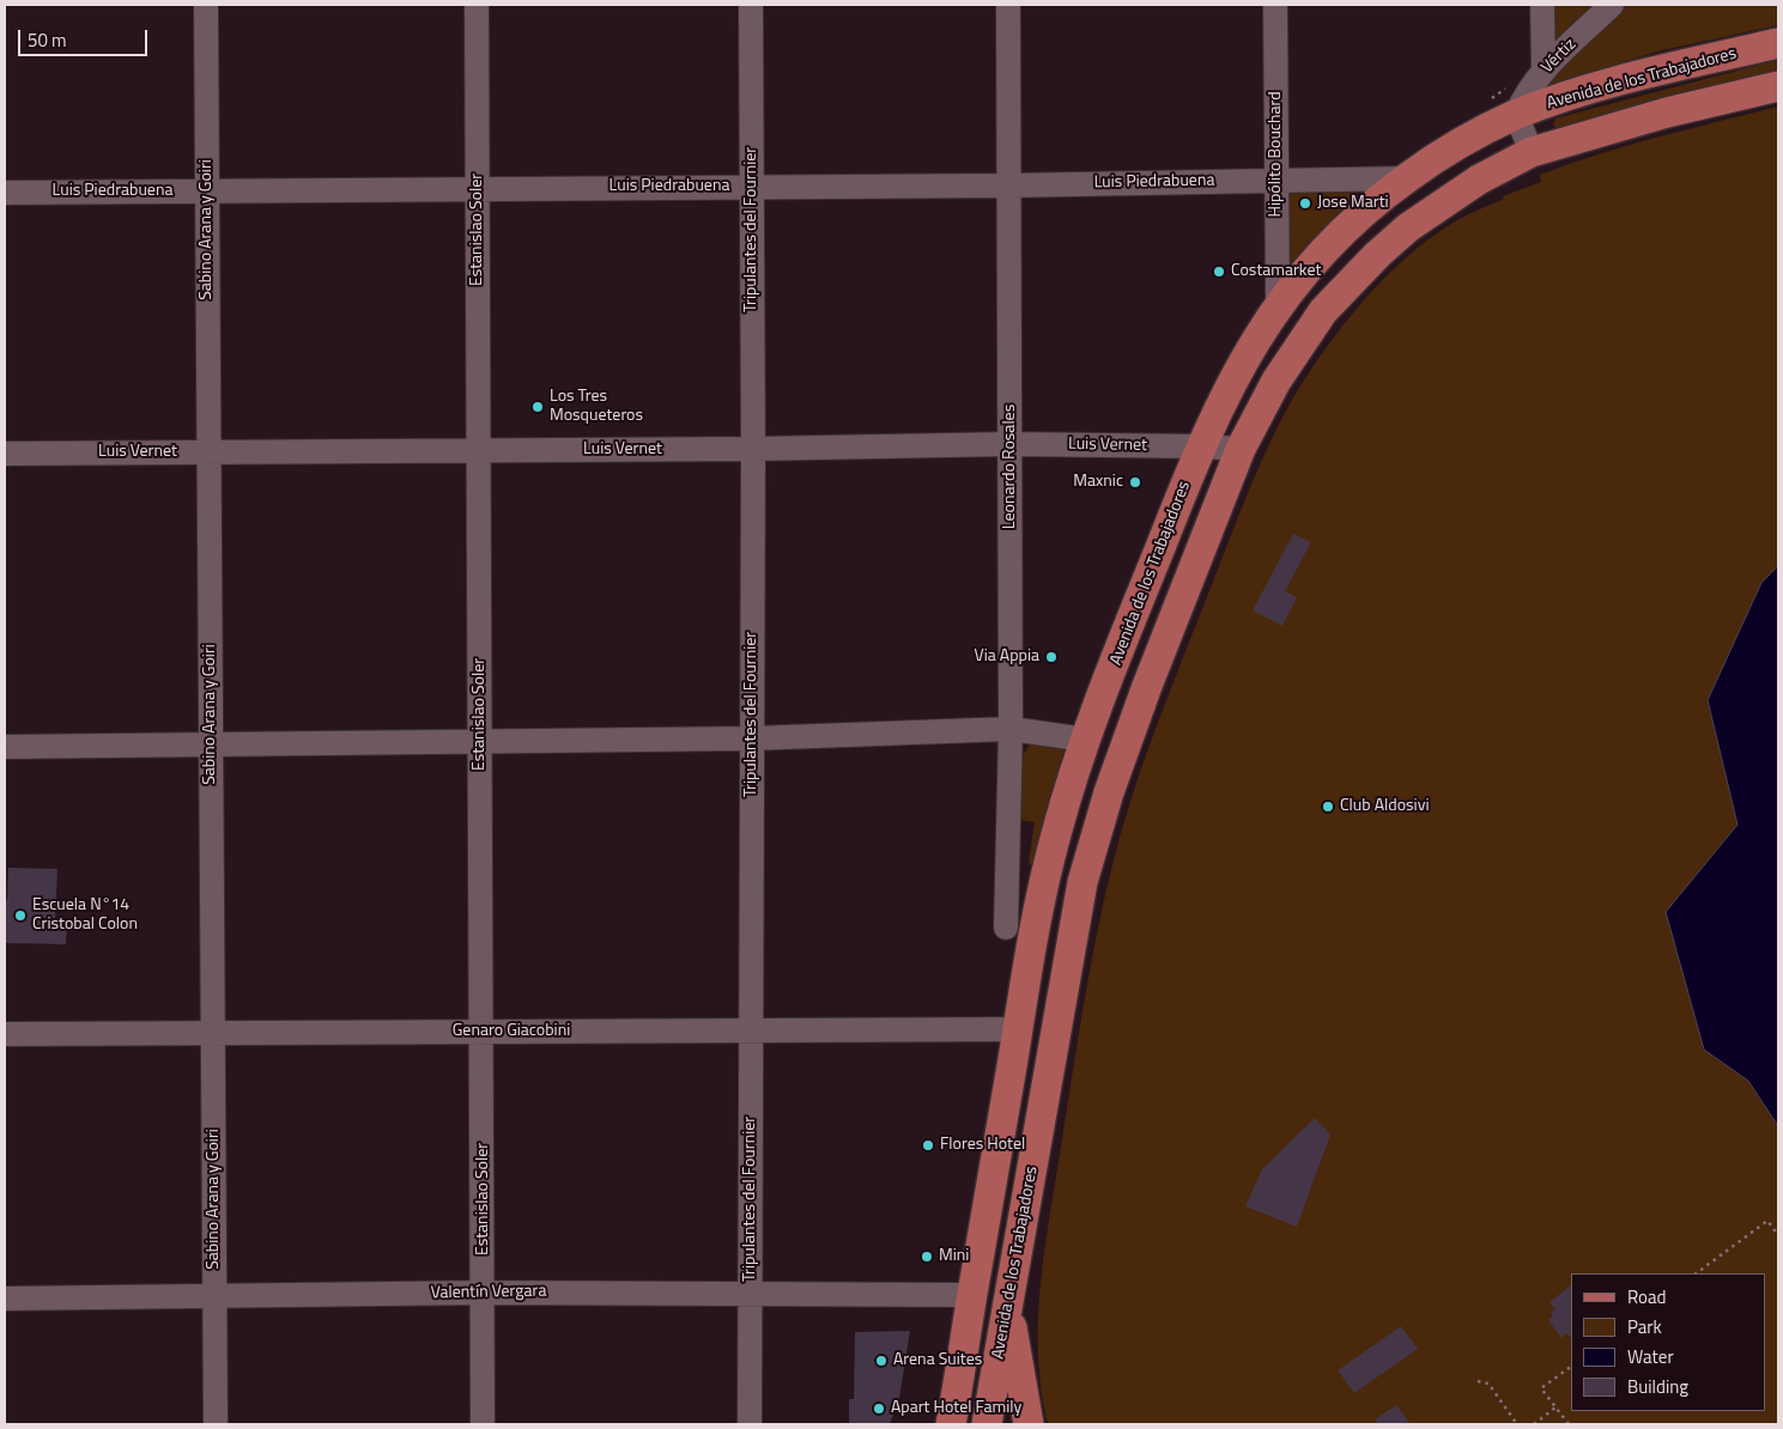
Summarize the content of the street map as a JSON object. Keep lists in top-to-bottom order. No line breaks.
{"streets":{"main road":["Avenida de los Trabajadores"],"street":["Vértiz","Hipólito Bouchard","Luis Piedrabuena","Sabino Arana y Goiri","Estanislao Soler","Tripulantes del Fournier","Luis Vernet","Leonardo Rosales","Genaro Giacobini","Valentín Vergara"]},"crossings":[["Vértiz","Avenida de los Trabajadores"],["Avenida de los Trabajadores","Hipólito Bouchard"],["Avenida de los Trabajadores","Luis Piedrabuena"],["Avenida de los Trabajadores","Luis Vernet"],["Avenida de los Trabajadores","Genaro Giacobini"],["Avenida de los Trabajadores","Valentín Vergara"],["Hipólito Bouchard","Luis Piedrabuena"],["Luis Piedrabuena","Sabino Arana y Goiri"],["Luis Piedrabuena","Estanislao Soler"],["Luis Piedrabuena","Tripulantes del Fournier"],["Luis Piedrabuena","Leonardo Rosales"],["Sabino Arana y Goiri","Luis Vernet"],["Sabino Arana y Goiri","Genaro Giacobini"],["Sabino Arana y Goiri","Valentín Vergara"],["Estanislao Soler","Luis Vernet"],["Estanislao Soler","Genaro Giacobini"],["Estanislao Soler","Valentín Vergara"],["Tripulantes del Fournier","Luis Vernet"],["Tripulantes del Fournier","Genaro Giacobini"],["Tripulantes del Fournier","Valentín Vergara"],["Luis Vernet","Leonardo Rosales"]],"places":["Jose Marti","Costamarket","Los Tres Mosqueteros","Maxnic","Via Appia","Club Aldosivi","Escuela N°14 Cristobal Colon","Flores Hotel","Mini","Arena Suites","Apart Hotel Family"],"legend":["Road","Park","Water","Building"],"scale_bar":"50 m"}
